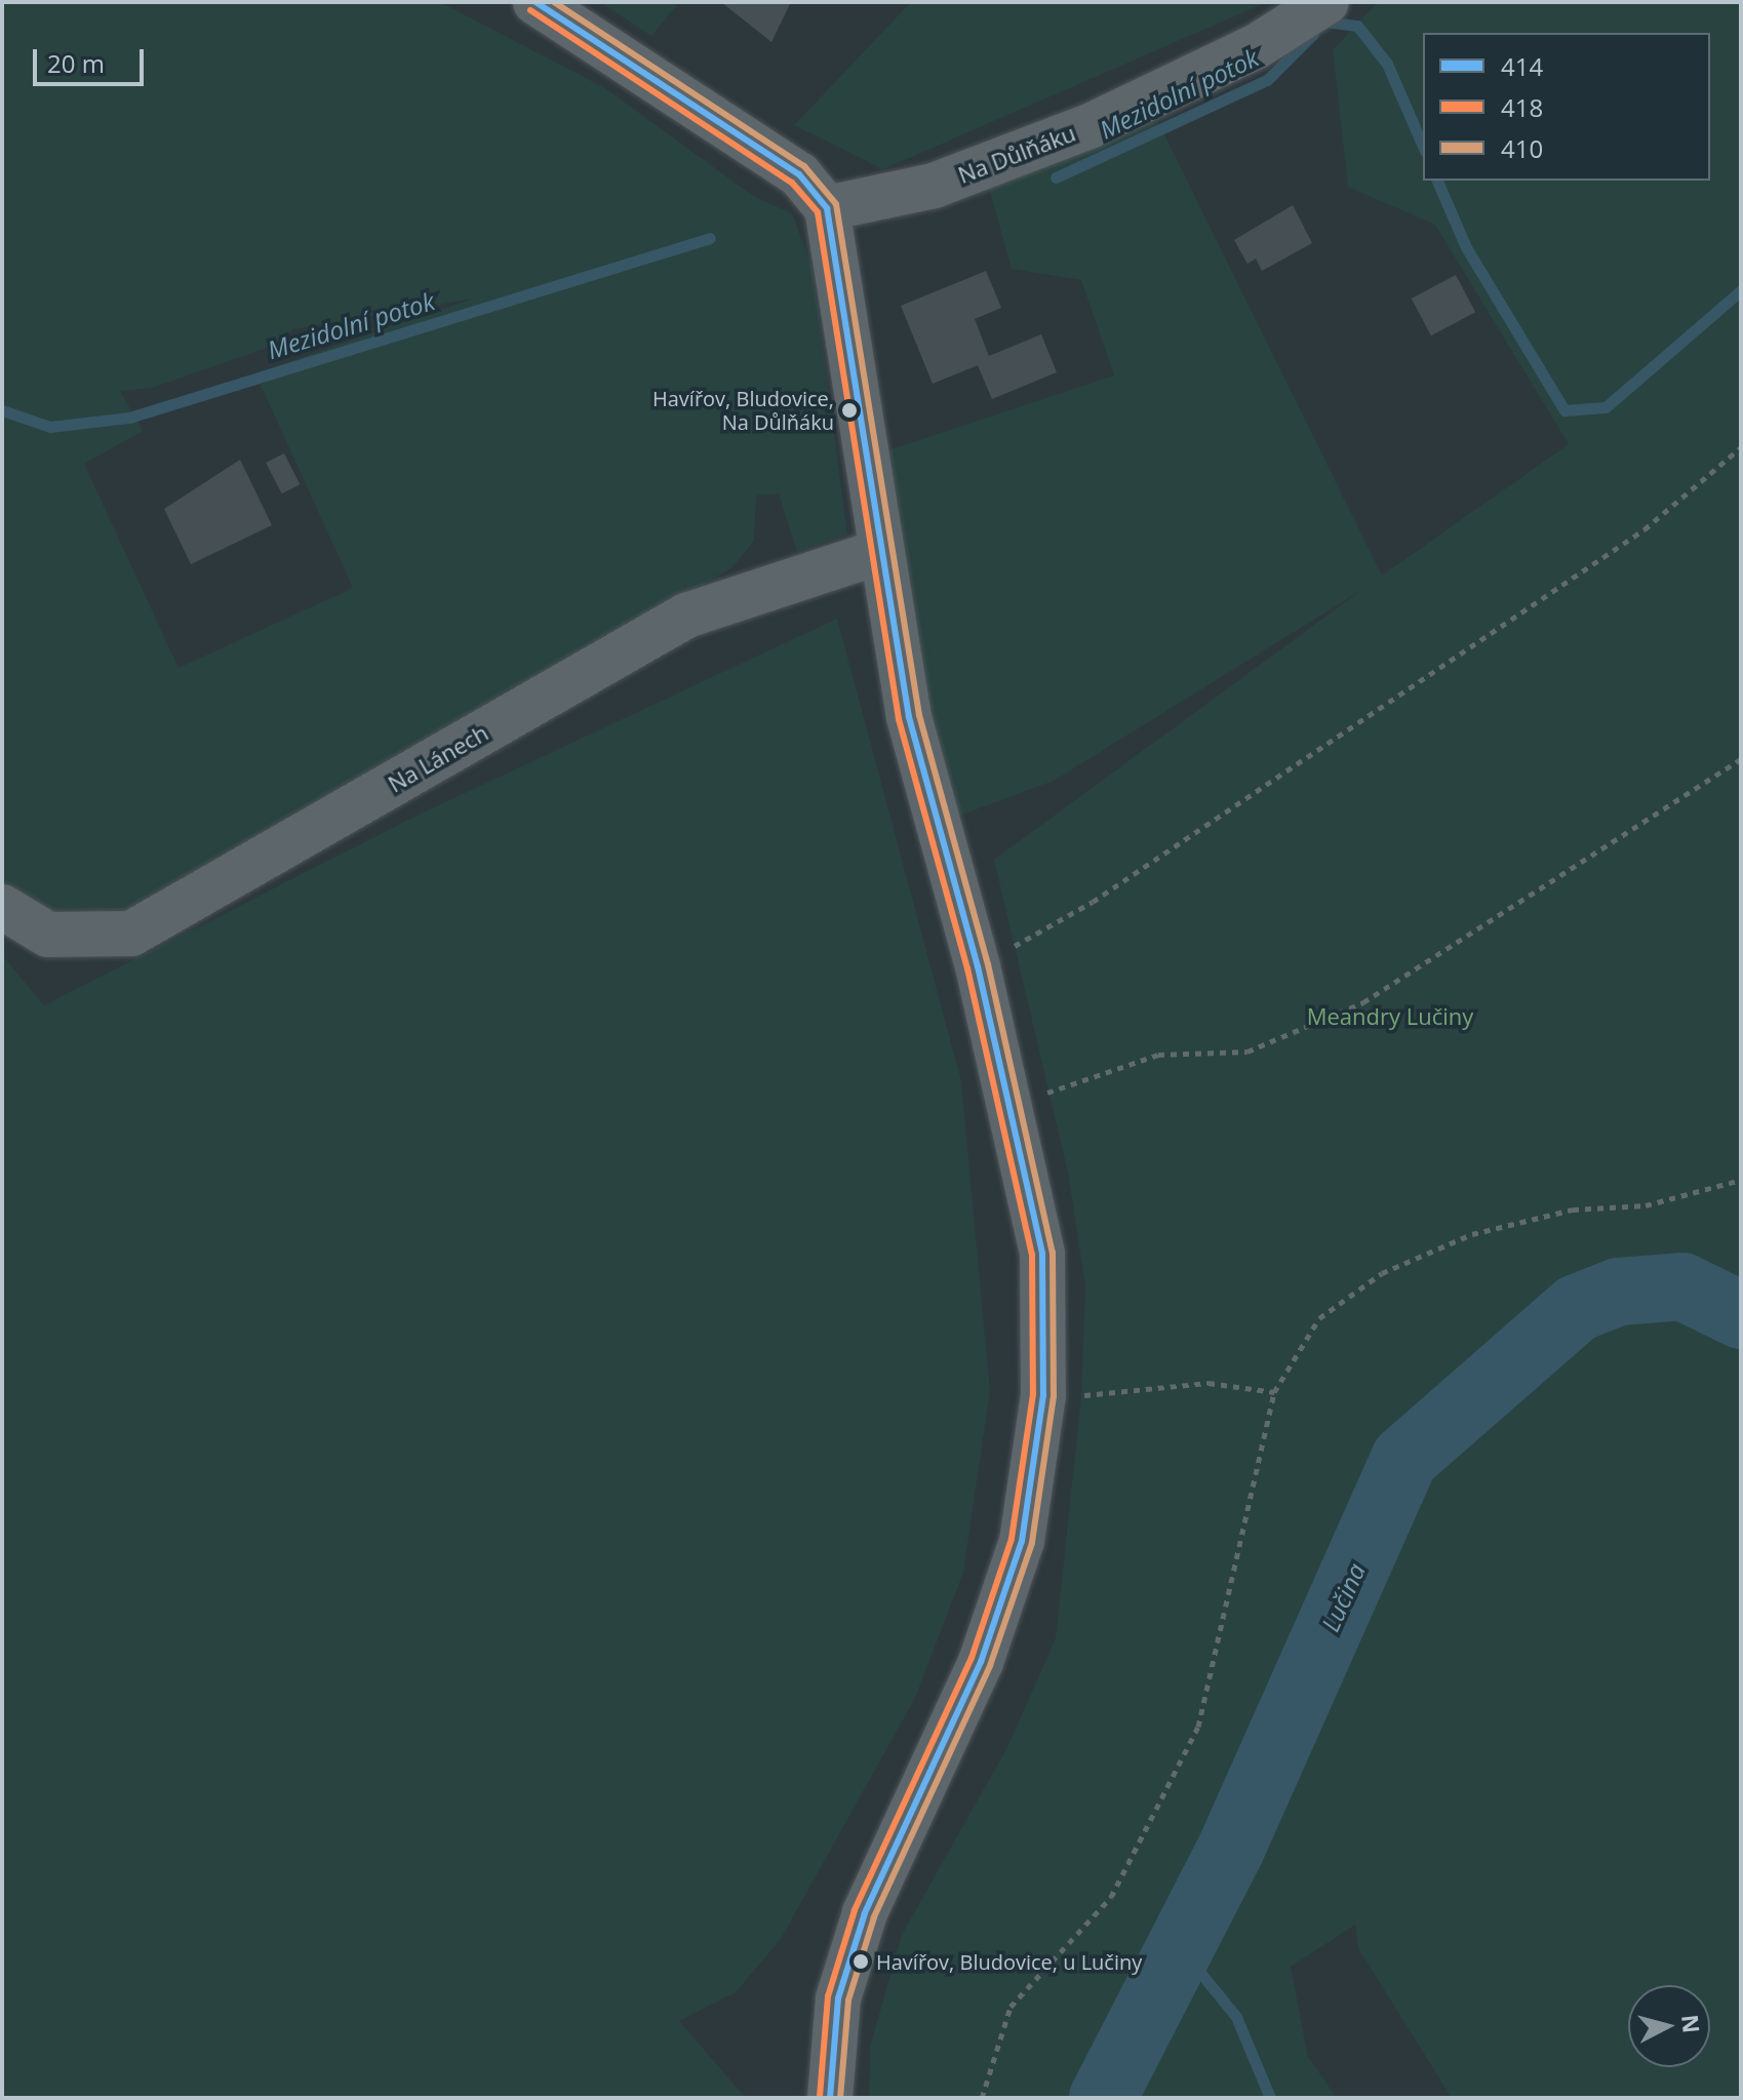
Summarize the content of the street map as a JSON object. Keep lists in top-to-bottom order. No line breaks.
{"streets":{"street":["Na Důlňáku","Na Lánech"]},"water":["Mezidolní potok","Lučina"],"parks":["Meandry Lučiny"],"places":["Havířov, Bludovice, Na Důlňáku","Havířov, Bludovice, u Lučiny"],"lines":["transit line 414","transit line 410","transit line 418"],"legend":["414","418","410"],"scale_bar":"20 m","north":"right"}
